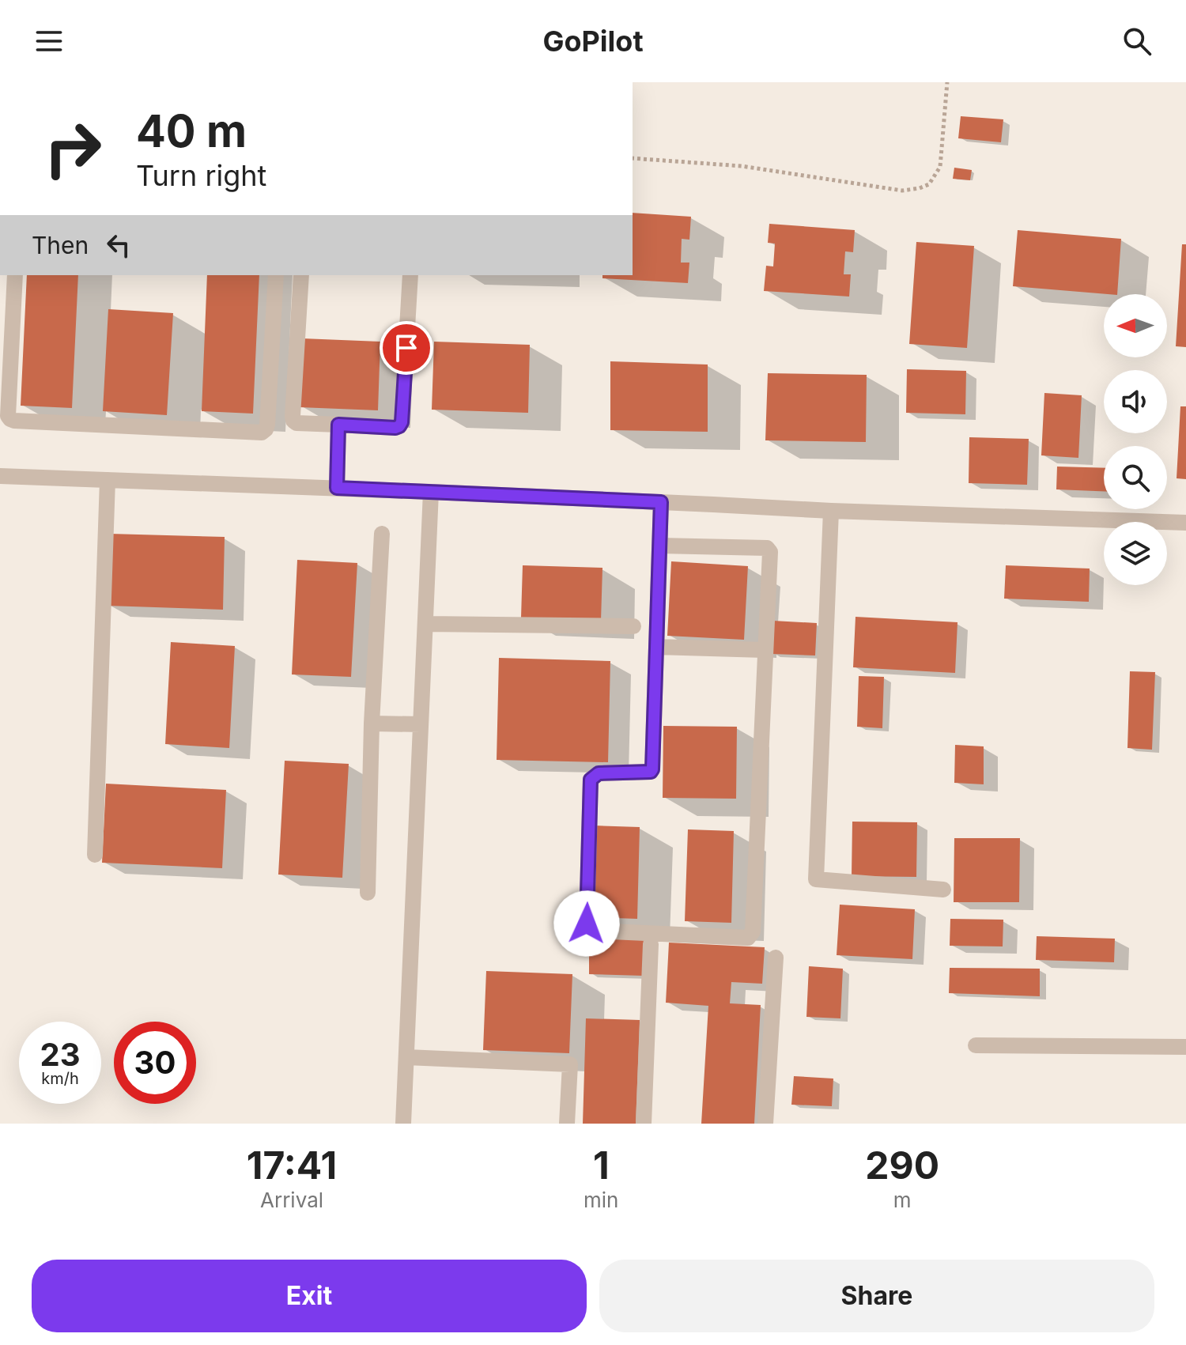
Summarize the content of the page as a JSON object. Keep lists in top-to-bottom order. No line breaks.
{"north":"left","page":{"header":"GoPilot","turn":["40 m","Turn right"],"then":"Then","speed":"23 km/h","limit":"30","eta":["17:41","Arrival","1","min","290","m"],"buttons":["Exit","Share"]}}
